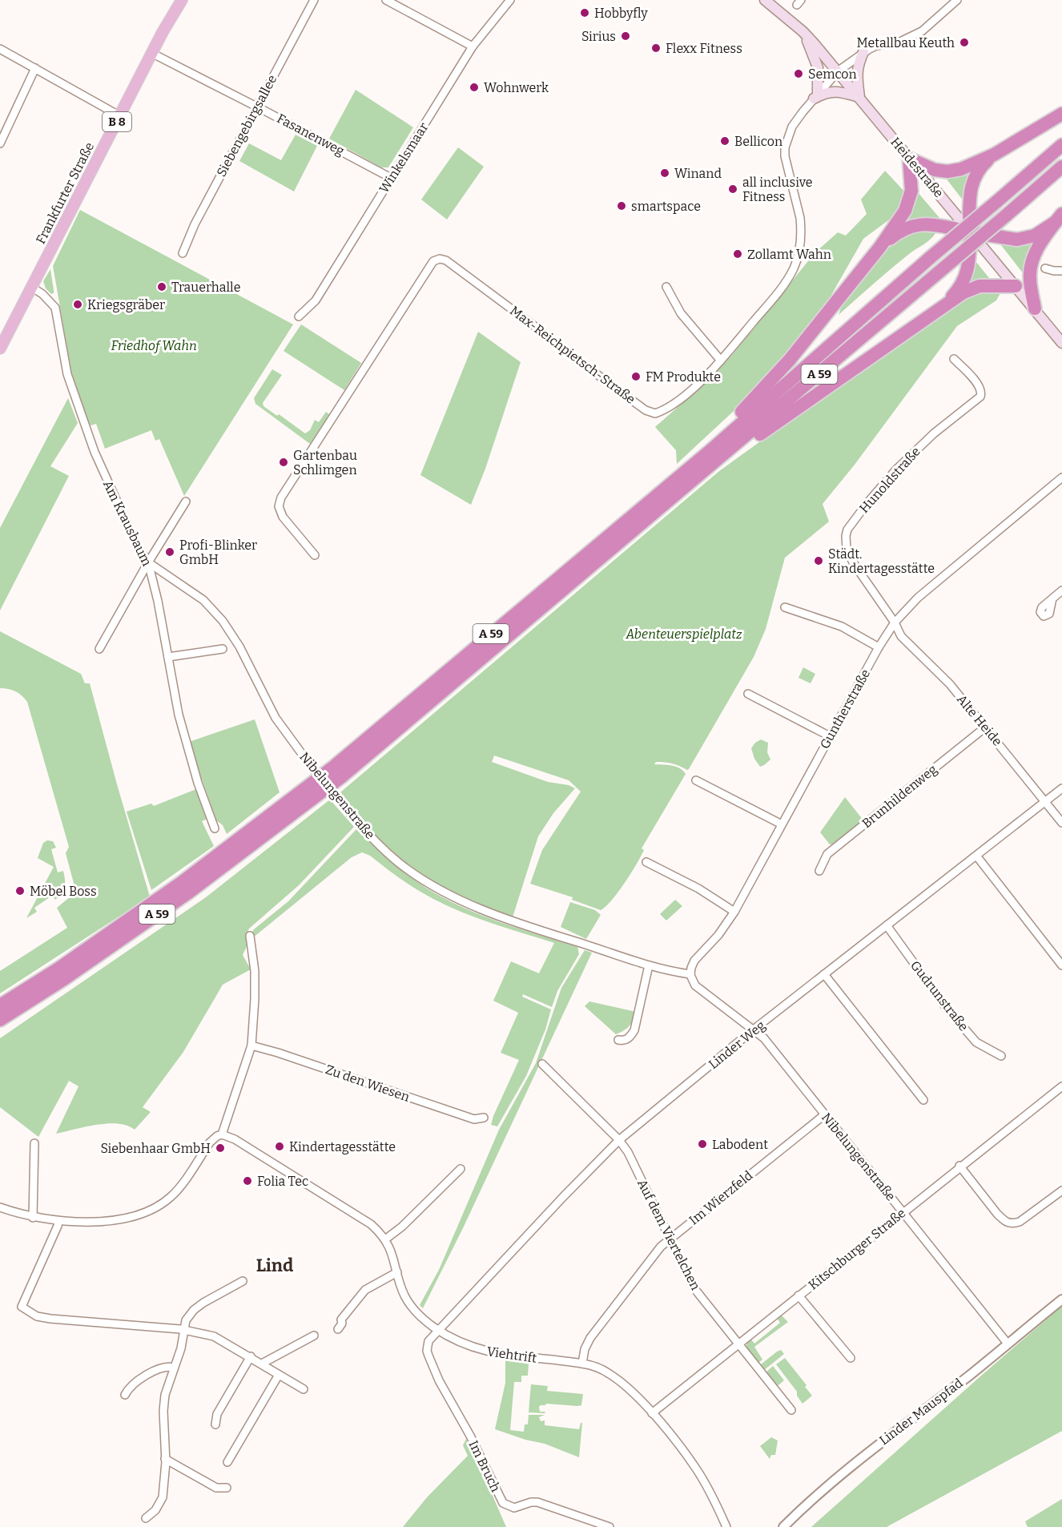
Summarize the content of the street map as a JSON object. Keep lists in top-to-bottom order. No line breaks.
{"streets":{"highway":["A 59"],"main road":["B 8","Heidestraße","Frankfurter Straße"],"street":["Siebengebirgsallee","Fasanenweg","Winkelsmaar","Max-Reichpietsch-Straße","Hunoldstraße","Am Krausbaum","Guntherstraße","Alte Heide","Nibelungenstraße","Brunhildenweg","Gudrunstraße","Linder Weg","Zu den Wiesen","Im Wierzfeld","Auf dem Viertelchen","Kitschburger Straße","Viehtrift","Linder Mauspfad","Im Bruch"]},"crossings":[["Siebengebirgsallee","Fasanenweg"],["Fasanenweg","Winkelsmaar"],["Fasanenweg","Frankfurter Straße"],["Heidestraße","Max-Reichpietsch-Straße"],["Frankfurter Straße","Am Krausbaum"],["Hunoldstraße","Guntherstraße"],["Hunoldstraße","Alte Heide"],["Am Krausbaum","Nibelungenstraße"],["Guntherstraße","Alte Heide"],["Guntherstraße","Nibelungenstraße"],["Alte Heide","Brunhildenweg"],["Alte Heide","Linder Weg"],["Nibelungenstraße","Linder Weg"],["Nibelungenstraße","Im Wierzfeld"],["Nibelungenstraße","Kitschburger Straße"],["Nibelungenstraße","Linder Mauspfad"],["Gudrunstraße","Linder Weg"],["Linder Weg","Auf dem Viertelchen"],["Linder Weg","Viehtrift"],["Linder Weg","Im Bruch"],["Im Wierzfeld","Auf dem Viertelchen"],["Im Wierzfeld","Viehtrift"],["Auf dem Viertelchen","Kitschburger Straße"],["Kitschburger Straße","Viehtrift"],["Viehtrift","Im Bruch"]],"districts":["Lind"],"parks":["Friedhof Wahn","Abenteuerspielplatz"],"places":["Hobbyfly","Sirius","Metallbau Keuth","Flexx Fitness","Semcon","Wohnwerk","Bellicon","Winand","all inclusive Fitness","smartspace","Zollamt Wahn","Trauerhalle","Kriegsgräber","FM Produkte","Gartenbau Schlimgen","Profi-Blinker GmbH","Städt. Kindertagesstätte","Möbel Boss","Labodent","Kindertagesstätte","Siebenhaar GmbH","Folia Tec"]}
